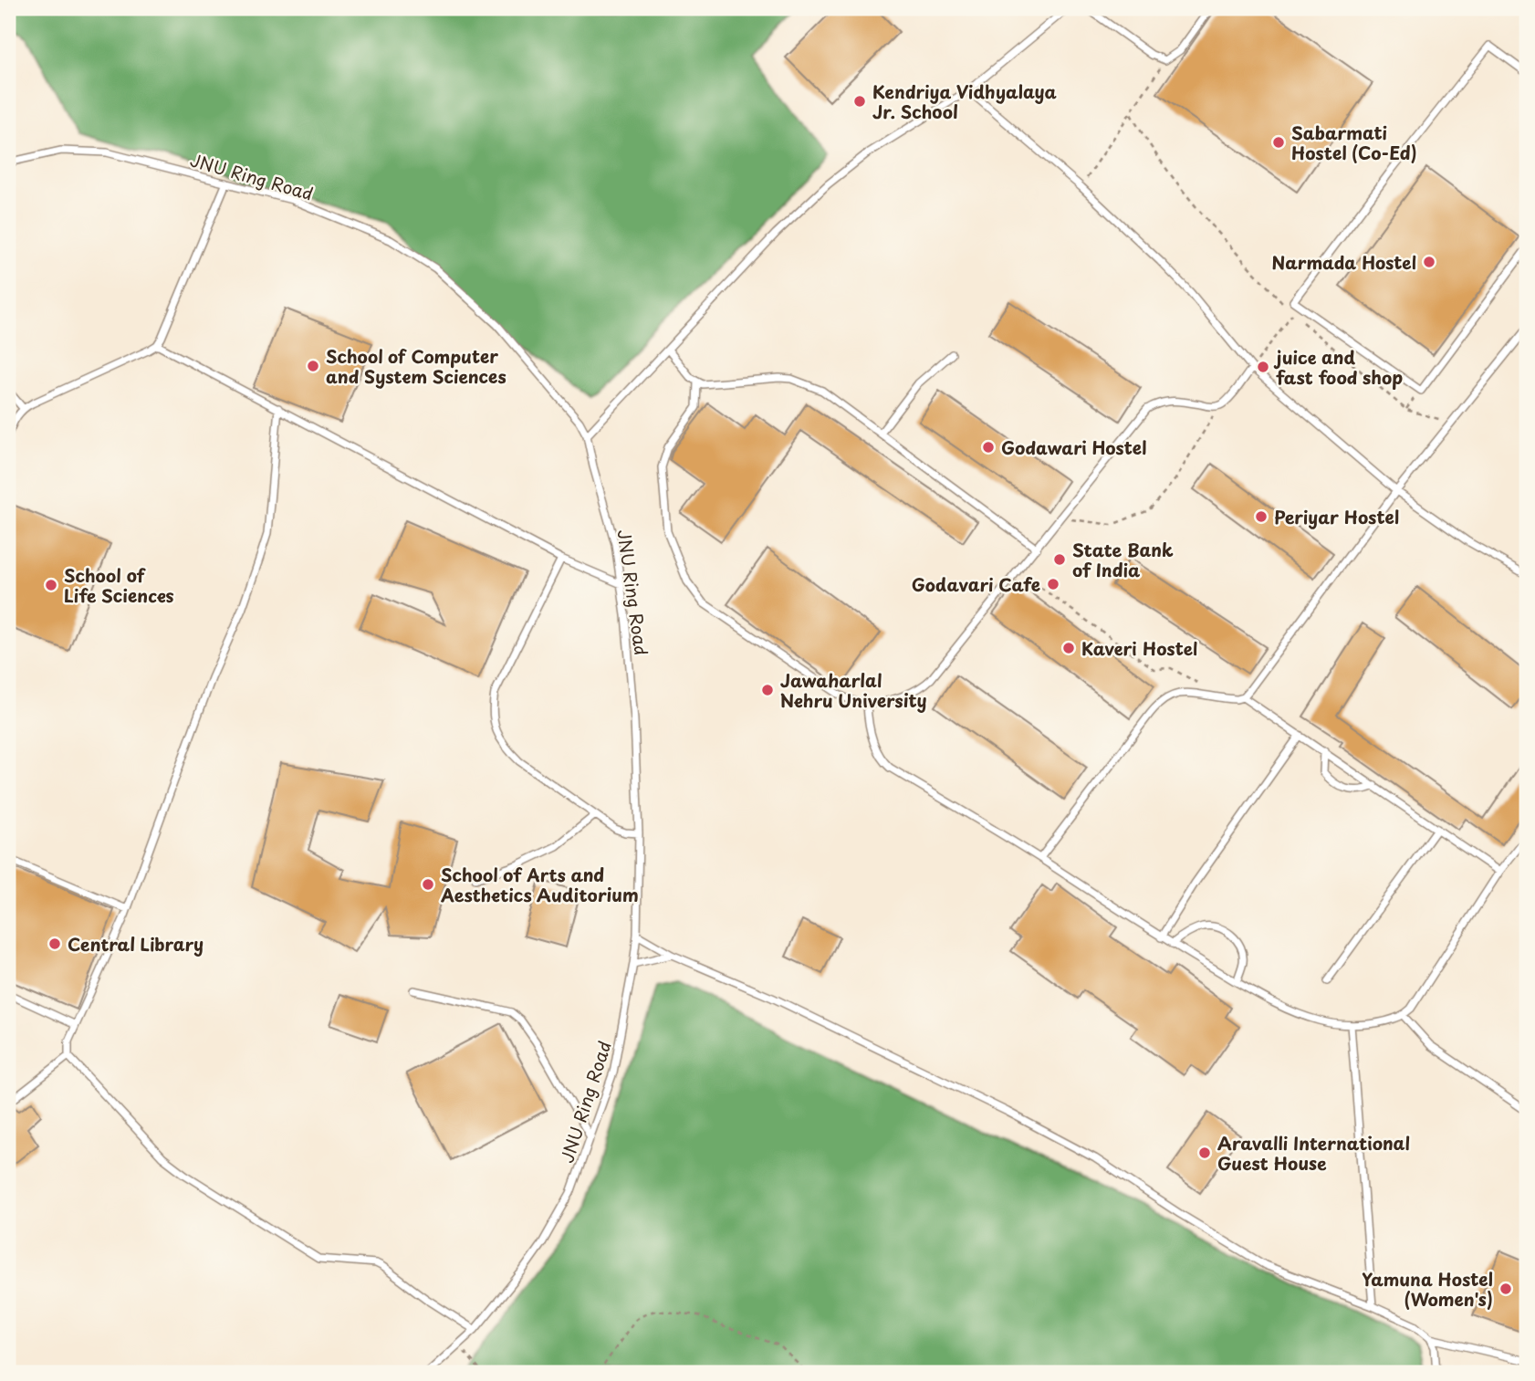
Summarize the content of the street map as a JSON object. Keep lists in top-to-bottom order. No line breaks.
{"streets":{"lane":["JNU Ring Road"]},"places":["Kendriya Vidhyalaya Jr. School","Sabarmati Hostel (Co-Ed)","Narmada Hostel","School of Computer and System Sciences","juice and fast food shop","Godawari Hostel","Periyar Hostel","State Bank of India","Godavari Cafe","School of Life Sciences","Kaveri Hostel","Jawaharlal Nehru University","School of Arts and Aesthetics Auditorium","Central Library","Aravalli International Guest House","Yamuna Hostel (Women's)"]}
